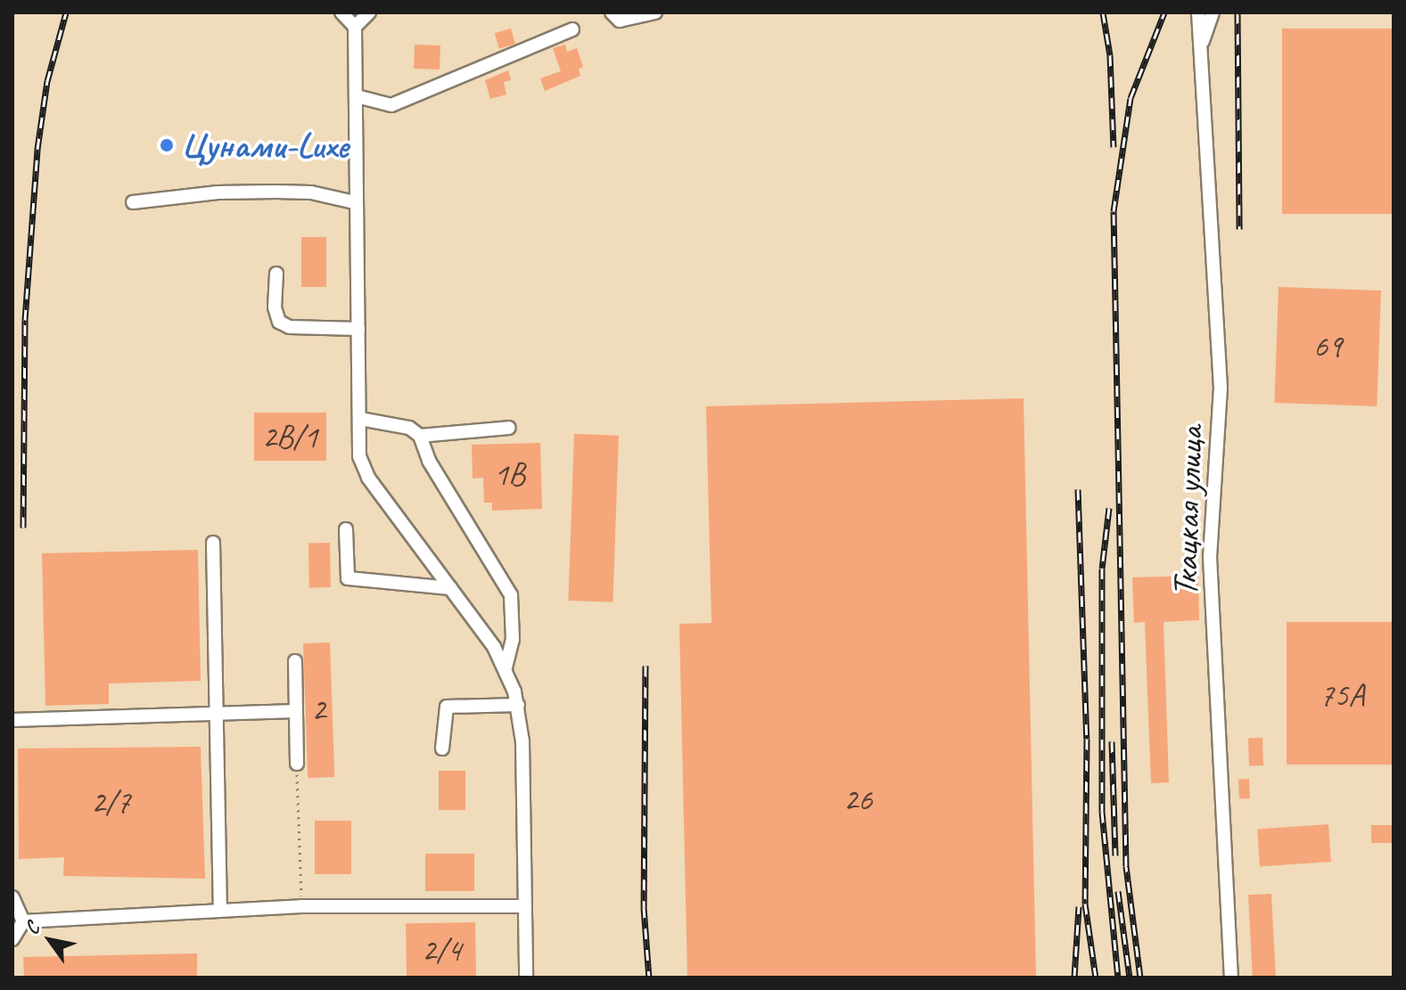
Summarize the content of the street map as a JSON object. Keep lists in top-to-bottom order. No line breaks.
{"streets":{"street":["Ткацкая улица"]},"places":["Цунами-Luxe"],"house_numbers":["69","2В/1","1В","75А","2","26","2/7","2/4"],"north":"top left"}
